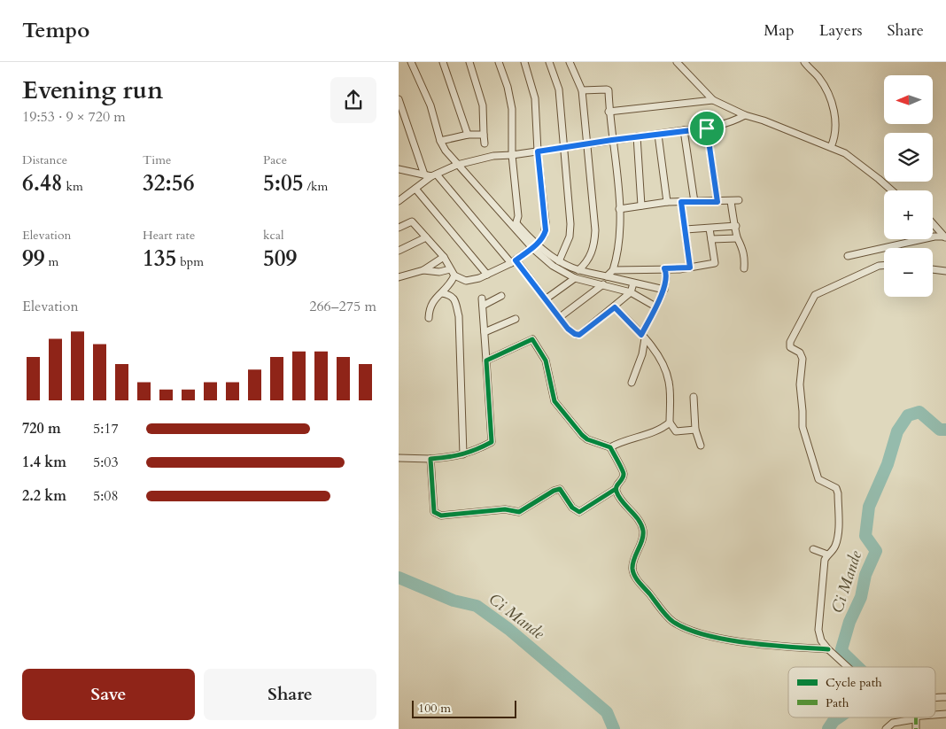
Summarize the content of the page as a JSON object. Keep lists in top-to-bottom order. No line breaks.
{"water":["Ci Mande"],"legend":["Cycle path","Path"],"scale_bar":"100 m","north":"left","page":{"header":"Tempo","nav":["Map","Layers","Share"],"heading":["Evening run","19:53 · 9 × 720 m"],"map_buttons":["+","−"],"stats":[["Distance","6.48 km"],["Time","32:56"],["Pace","5:05 /km"],["Elevation","99 m"],["Heart rate","135 bpm"],["kcal","509"]],"chart":["Elevation","266–275 m"],"list":[{"name":"720 m","note":"5:17"},{"name":"1.4 km","note":"5:03"},{"name":"2.2 km","note":"5:08"}],"buttons":["Save","Share"],"scale":"100 m"}}
